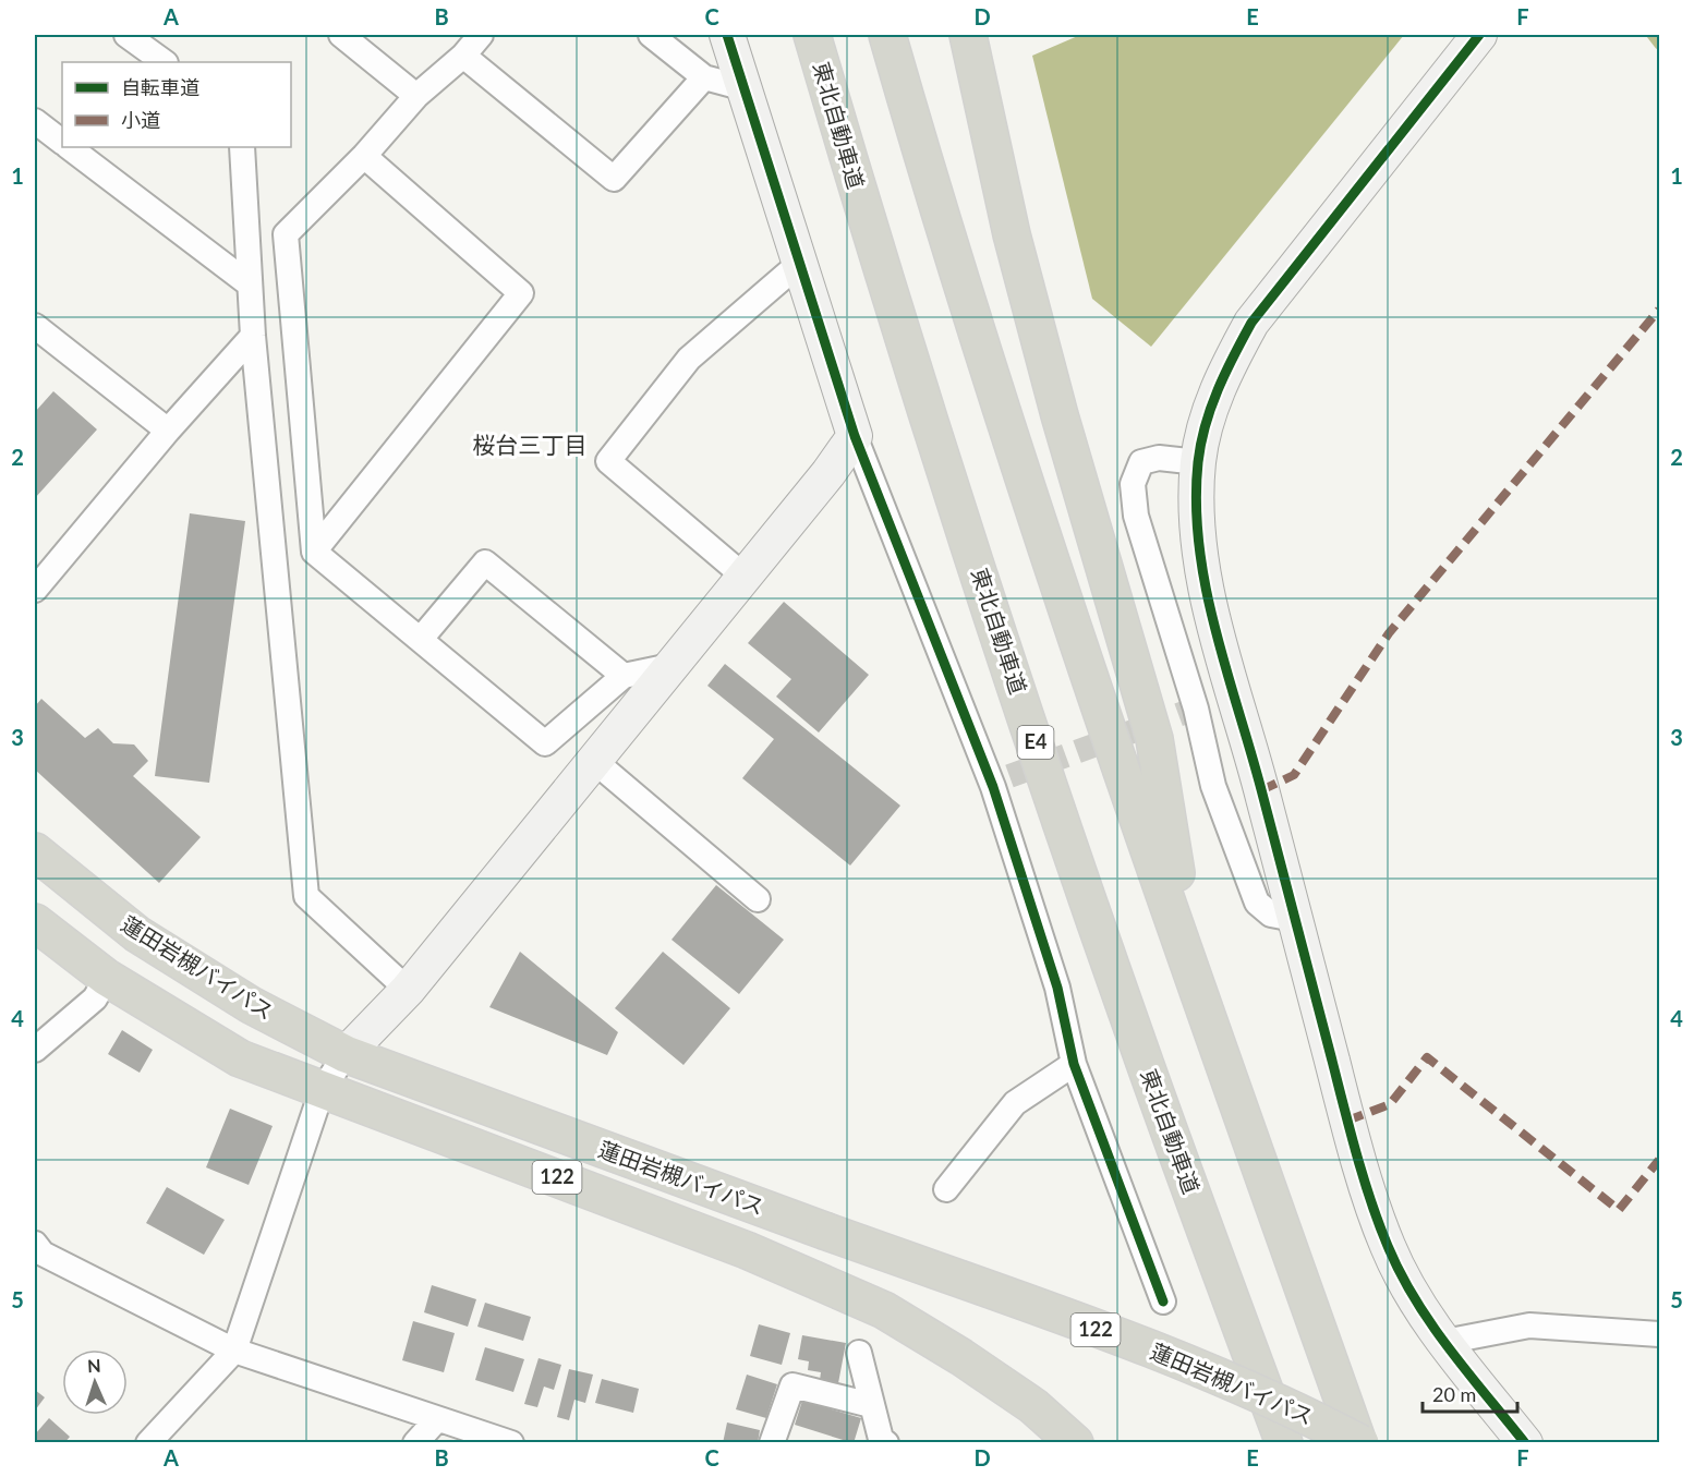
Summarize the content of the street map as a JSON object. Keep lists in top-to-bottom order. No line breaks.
{"streets":{"highway":["東北自動車道","E4","蓮田岩槻バイパス","122"]},"districts":["桜台三丁目"],"legend":["自転車道","小道"],"scale_bar":"20 m","north":"top","grid":{"columns":["A","B","C","D","E","F"],"rows":["1","2","3","4","5"]}}
